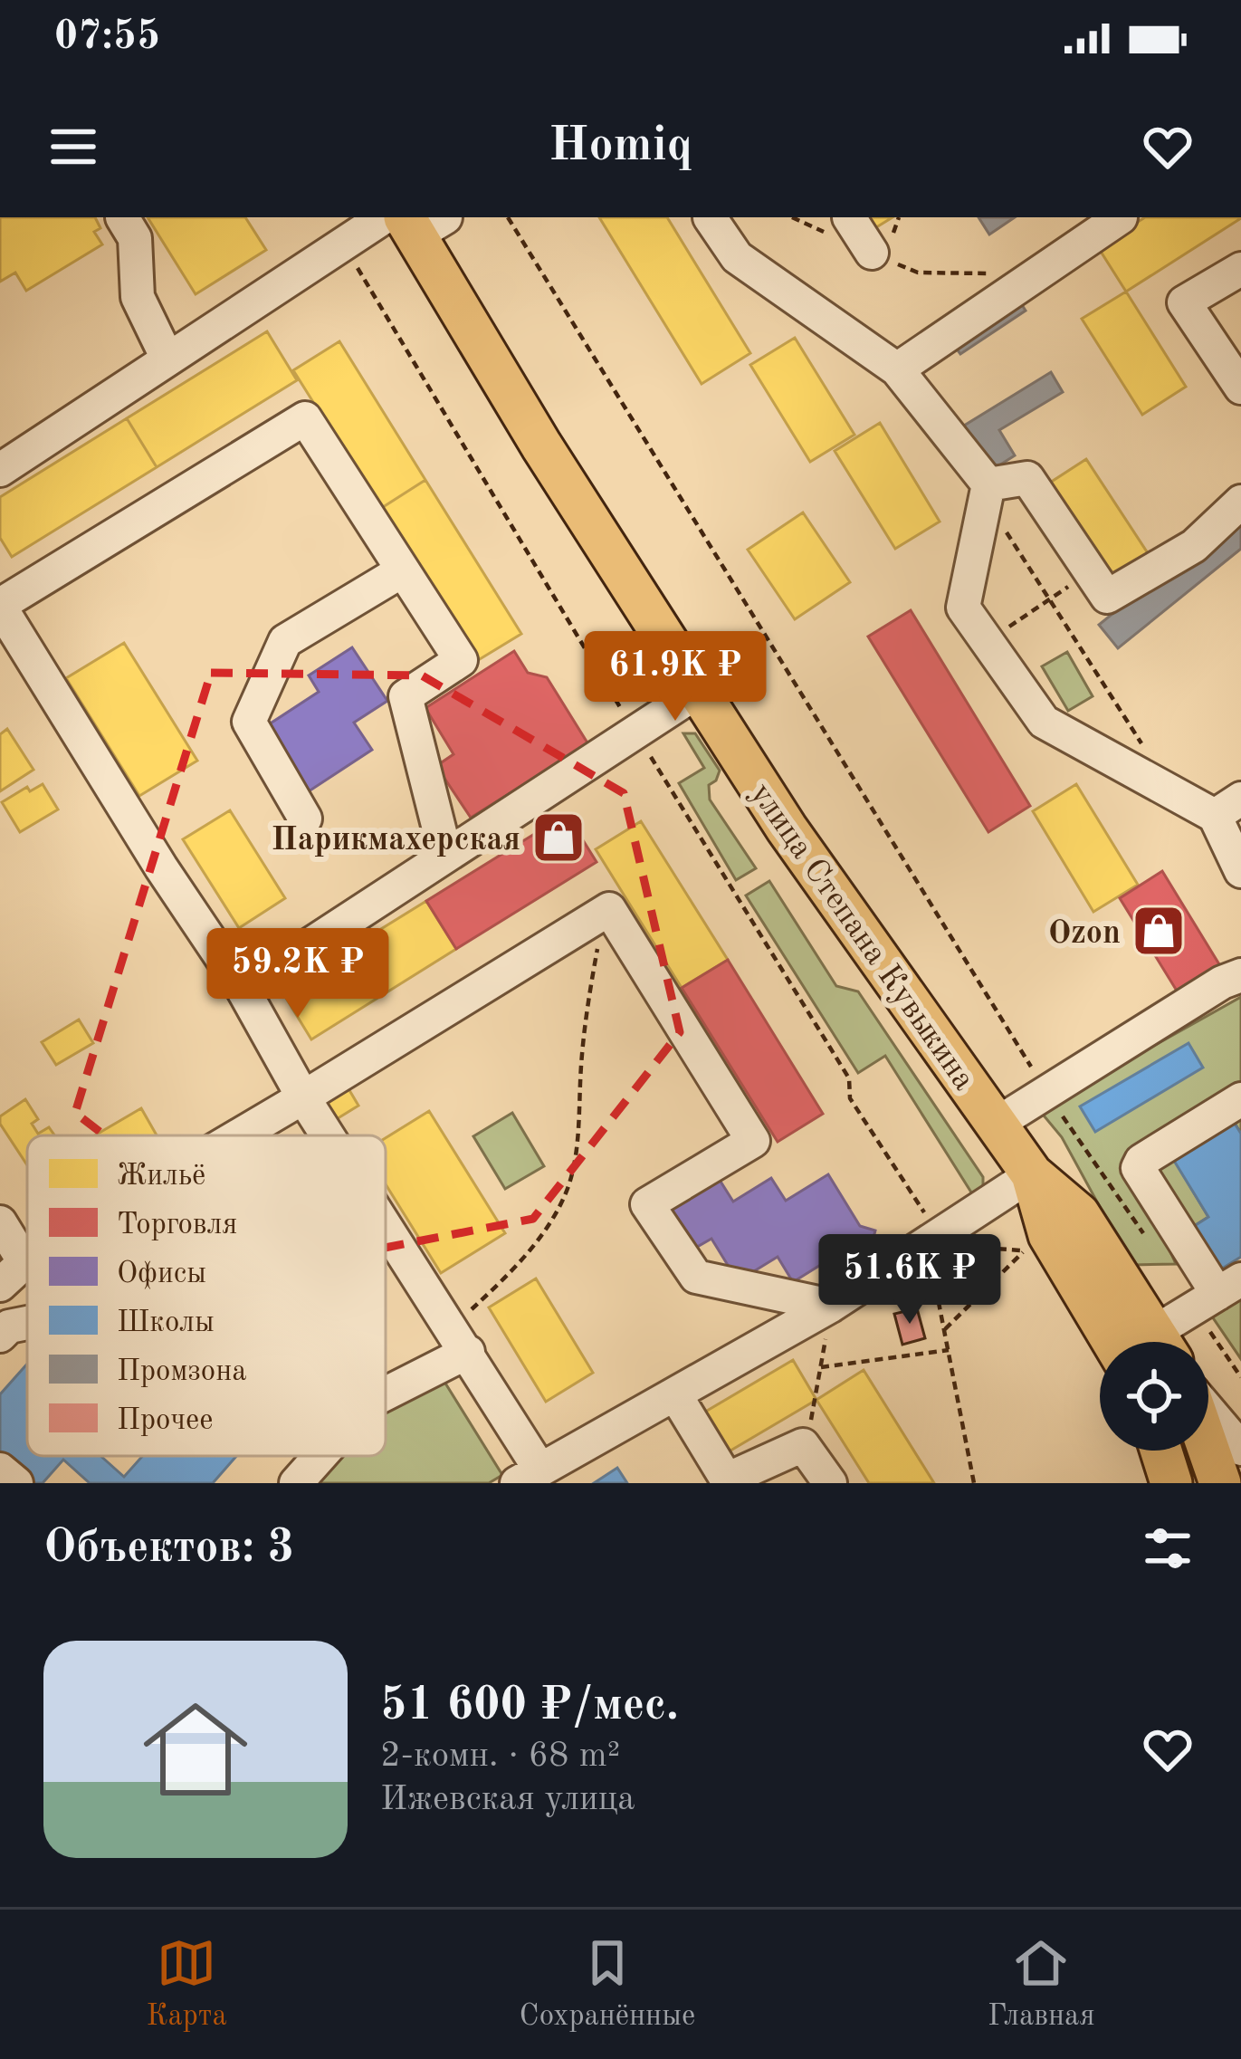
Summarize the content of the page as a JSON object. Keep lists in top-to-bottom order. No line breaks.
{"streets":{"main road":["улица Степана Кувыкина"]},"places":{"shop":["Парикмахерская","Ozon"]},"legend":["Жильё","Торговля","Офисы","Школы","Промзона","Прочее"],"page":{"status":"07:55","header":"Homiq","price":["61.9K ₽","59.2K ₽","51.6K ₽"],"heading":"Объектов: 3","list":[{"name":"51 600 ₽/мес.","note":"2-комн. · 68 m² · Ижевская улица"}],"tabs":["Карта","Сохранённые","Главная"]}}
